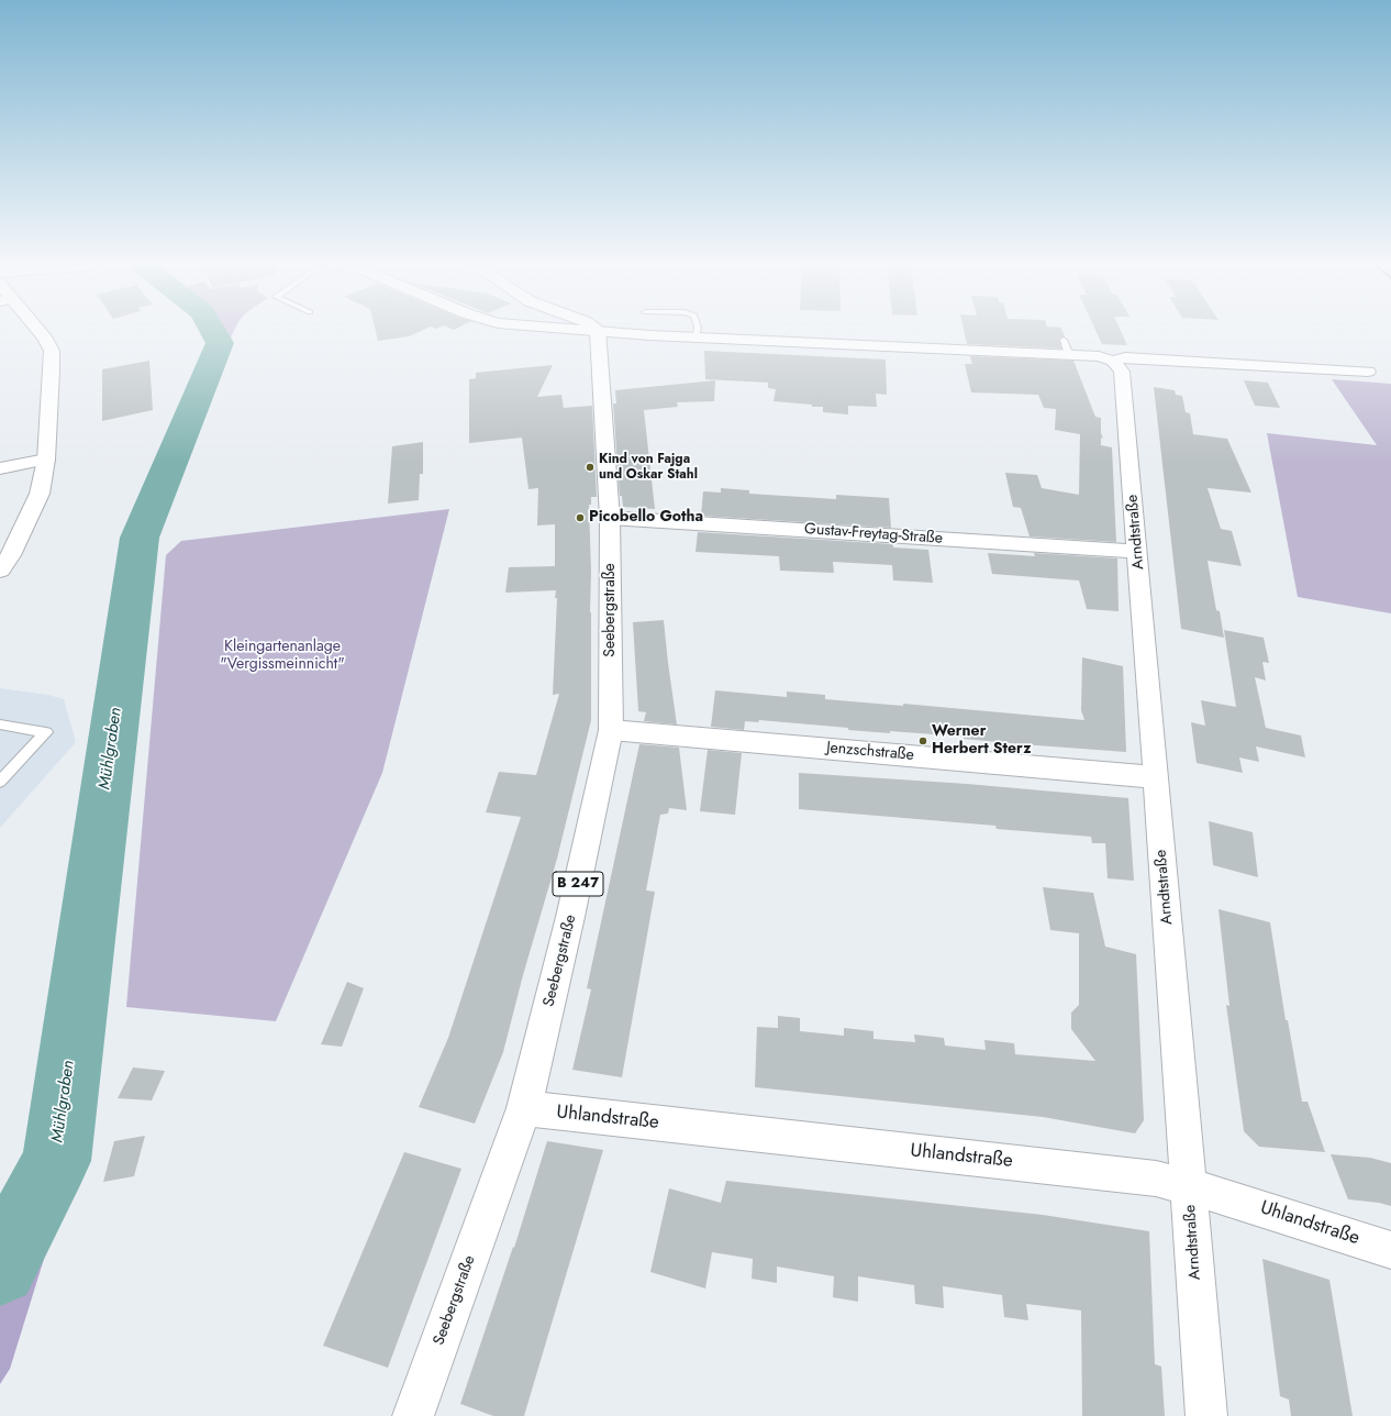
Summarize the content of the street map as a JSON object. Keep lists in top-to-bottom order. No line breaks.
{"streets":{"street":["Arndtstraße","Gustav-Freytag-Straße","Seebergstraße","Jenzschstraße","B 247","Uhlandstraße"]},"crossings":[["Arndtstraße","Gustav-Freytag-Straße"],["Arndtstraße","Jenzschstraße"],["Arndtstraße","Uhlandstraße"],["Gustav-Freytag-Straße","Seebergstraße"],["Seebergstraße","Jenzschstraße"],["Seebergstraße","Uhlandstraße"]],"water":["Mühlgraben"],"parks":["Kleingartenanlage \"Vergissmeinnicht\""],"places":["Kind von Fajga und Oskar Stahl","Picobello Gotha","Werner Herbert Sterz"]}
